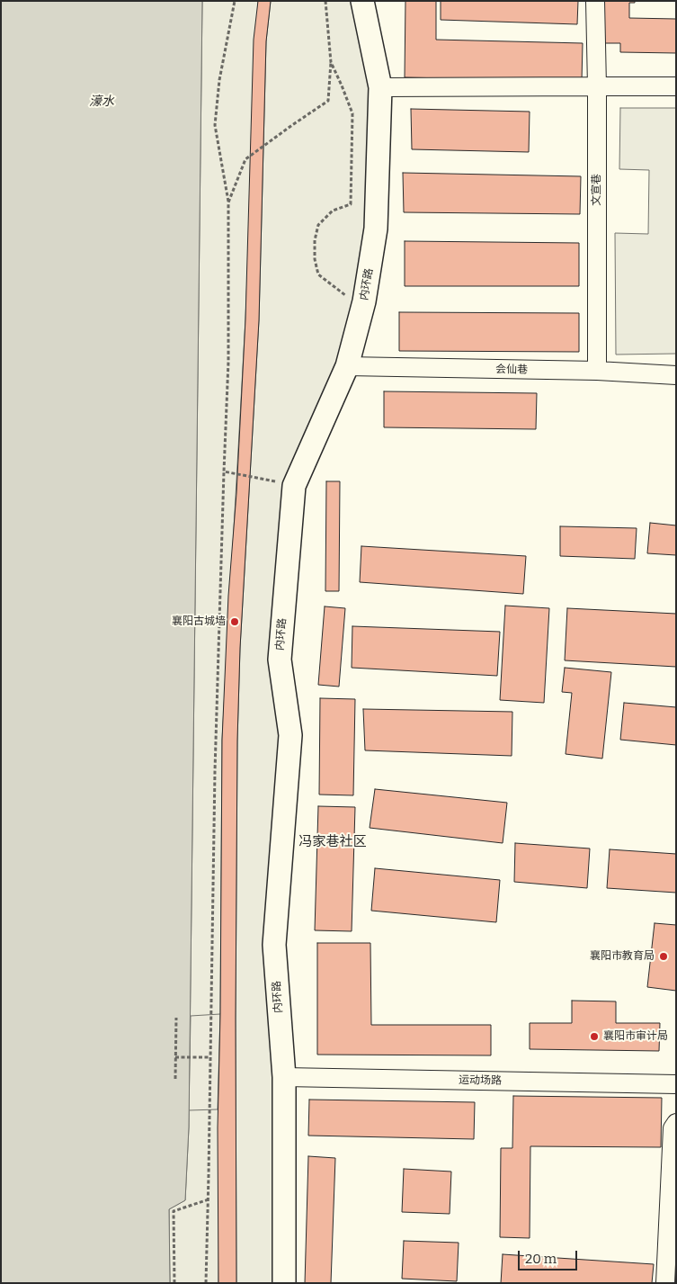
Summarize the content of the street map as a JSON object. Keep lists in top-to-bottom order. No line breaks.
{"streets":{"street":["文宣巷","内环路","会仙巷","运动场路"]},"crossings":[["文宣巷","会仙巷"],["内环路","会仙巷"],["内环路","运动场路"]],"districts":["冯家巷社区"],"water":["濠水"],"places":["襄阳古城墙","襄阳市教育局","襄阳市审计局"],"scale_bar":"20 m"}
